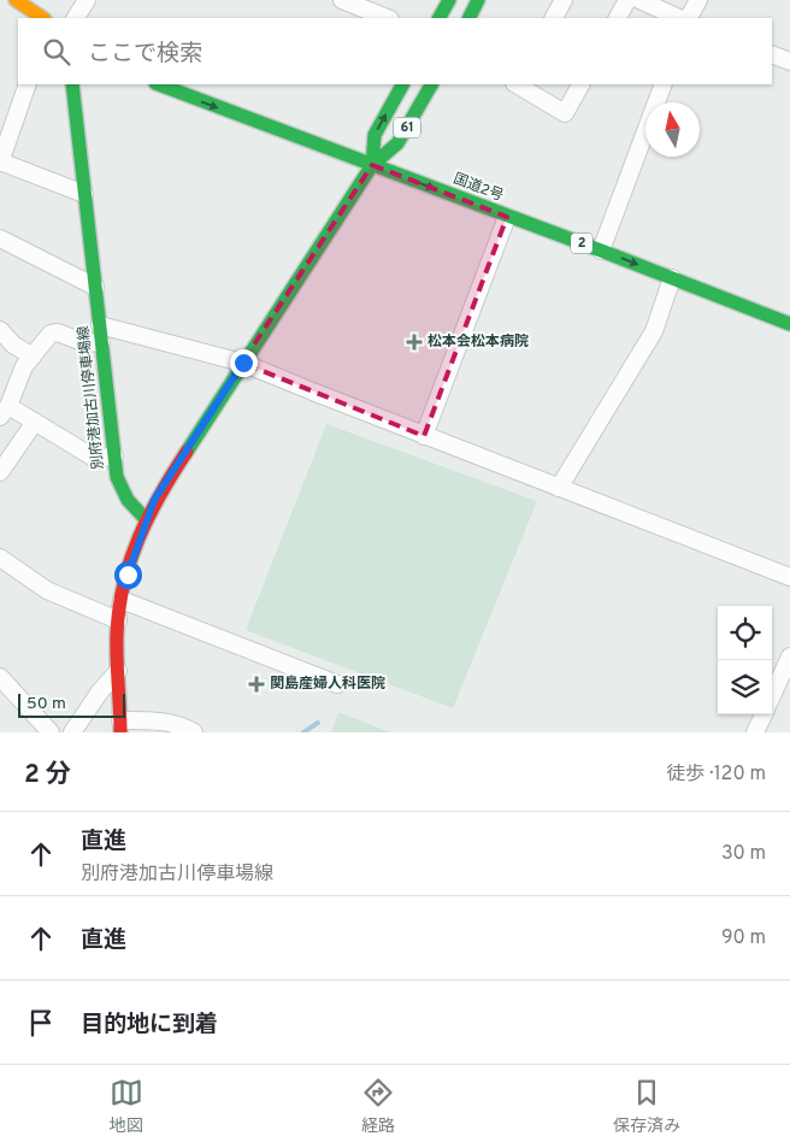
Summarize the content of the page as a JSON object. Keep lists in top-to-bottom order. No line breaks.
{"streets":{"main road":["61","国道2号","2","別府港加古川停車場線"]},"crossings":[["61","国道2号"]],"one_way":["国道2号"],"places":{"health":["松本会松本病院","関島産婦人科医院"]},"scale_bar":"50 m","north":"top","page":{"search":"ここで検索","scale":"50 m","heading":["2 分","徒歩 · 120 m"],"list":[["直進","別府港加古川停車場線","30 m"],["直進","90 m"],"目的地に到着"],"nav":["地図","経路","保存済み"]}}
